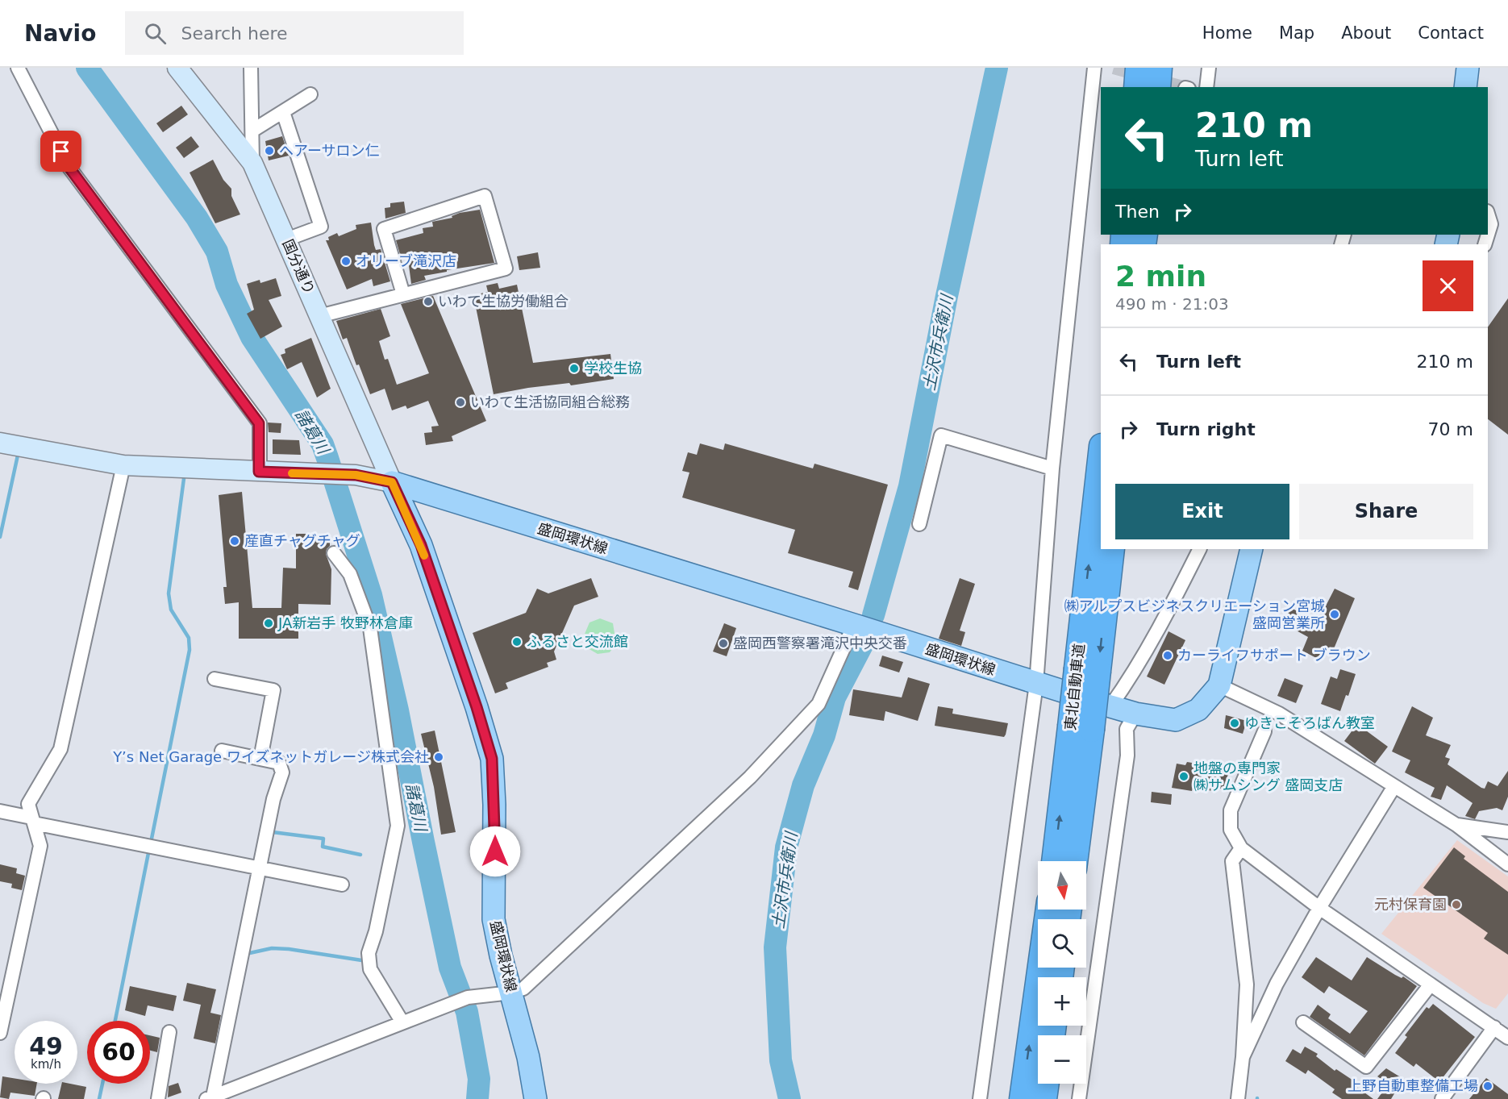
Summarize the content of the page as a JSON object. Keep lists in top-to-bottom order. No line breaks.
{"streets":{"highway":["東北自動車道"],"main road":["盛岡環状線"],"street":["国分通り"]},"crossings":[["国分通り","盛岡環状線"]],"water":["土沢市兵衛川","諸葛川"],"places":["ヘアーサロン仁","オリーブ滝沢店","いわて生協労働組合","学校生協","いわて生活協同組合総務","産直チャグチャグ","㈱アルプスビジネスクリエーション宮城 盛岡営業所","JA新岩手 牧野林倉庫","ふるさと交流館","盛岡西警察署滝沢中央交番","カーライフサポート ブラウン","ゆきこそろばん教室","Y’s Net Garage ワイズネットガレージ株式会社","地盤の専門家 ㈱サムシング 盛岡支店","元村保育園","上野自動車整備工場"],"north":"bottom","page":{"header":"Navio","search":"Search here","nav":["Home","Map","About","Contact"],"turn":["210 m","Turn left"],"then":"Then","heading":["2 min","490 m · 21:03"],"list":[{"name":"Turn left","value":"210 m"},{"name":"Turn right","value":"70 m"}],"buttons":["Exit","Share"],"map_buttons":["+","−"],"speed":"49 km/h","limit":"60"}}
